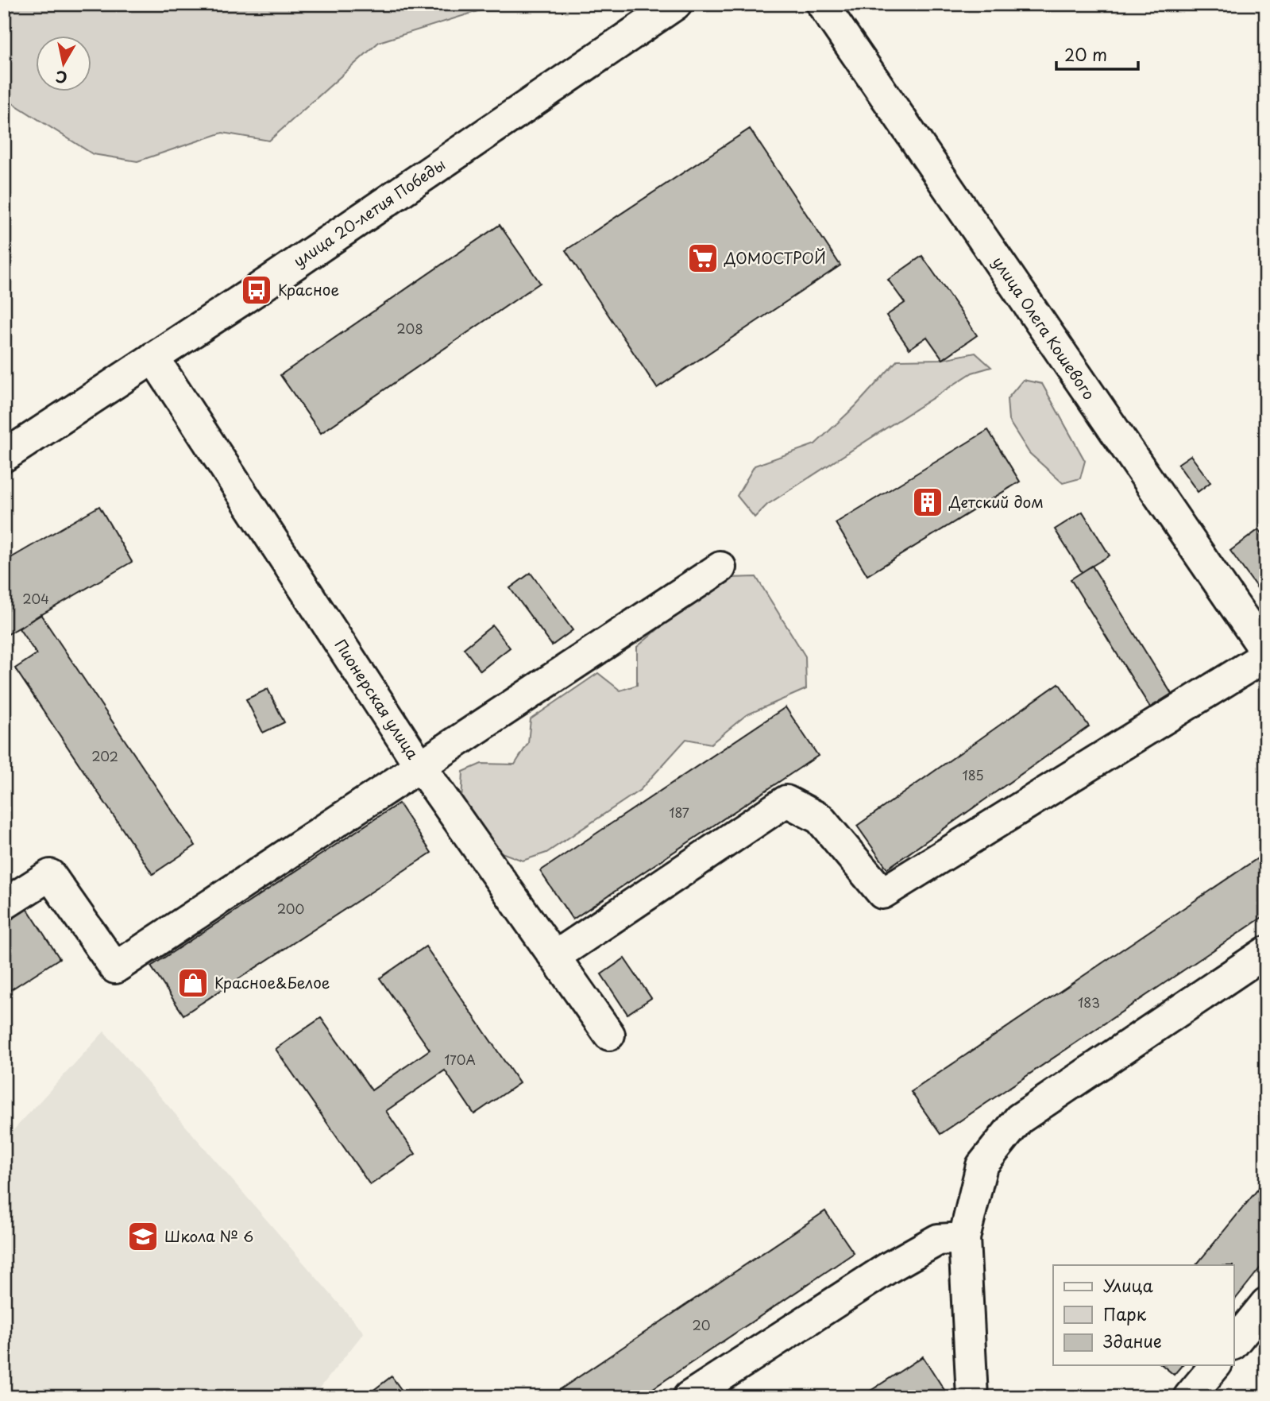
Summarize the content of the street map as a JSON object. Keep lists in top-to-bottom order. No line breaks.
{"streets":{"main road":["улица 20-летия Победы","улица Олега Кошевого","Пионерская улица"]},"crossings":[["улица 20-летия Победы","Пионерская улица"]],"places":{"supermarket":["ДОМОСТРОЙ"],"bus stop":["Красное"],"building":["Детский дом"],"shop":["Красное&Белое"],"school or university":["Школа № 6"]},"house_numbers":["208","204","202","185","187","200","183","170А","20"],"legend":["Улица","Парк","Здание"],"scale_bar":"20 m","north":"bottom"}
